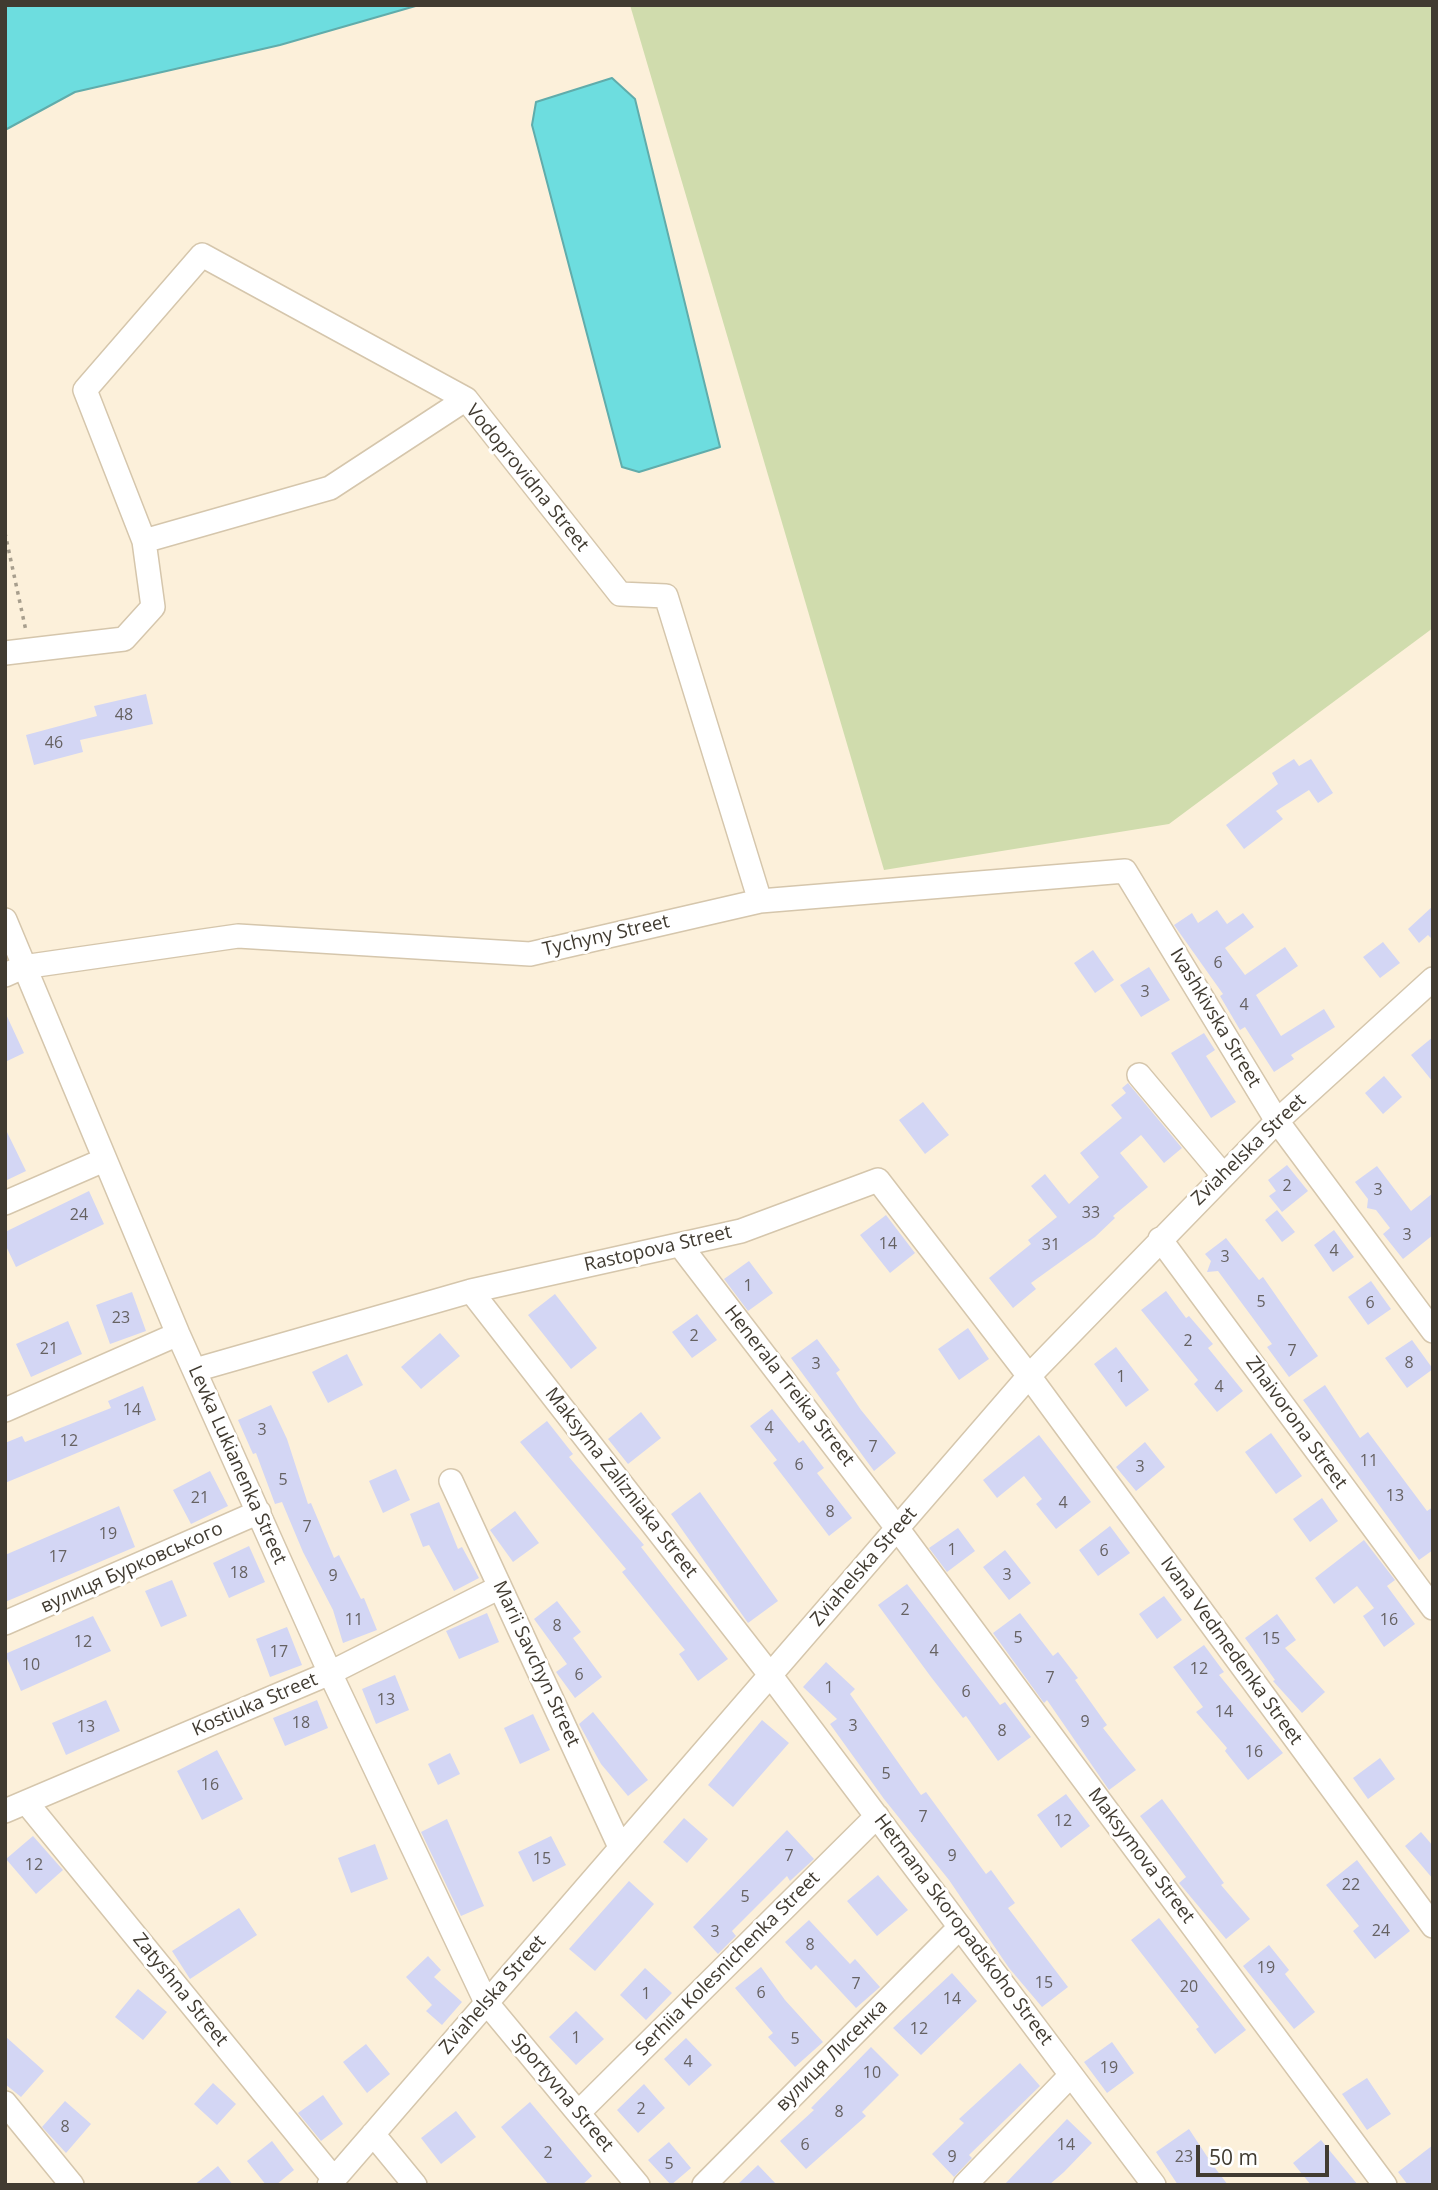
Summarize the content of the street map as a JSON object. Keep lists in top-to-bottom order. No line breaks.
{"streets":{"street":["Vodoprovidna Street","Tychyny Street","Ivashkivska Street","Zviahelska Street","Rastopova Street","Henerala Treika Street","Zhaivorona Street","Levka Lukianenka Street","Maksyma Zalizniaka Street","вулиця Бурковського","Ivana Vedmedenka Street","Marii Savchyn Street","Kostiuka Street","Maksymova Street","Hetmana Skoropadskoho Street","Serhiia Kolesnichenka Street","Zatyshna Street","вулиця Лисенка","Sportyvna Street"]},"crossings":[["Vodoprovidna Street","Tychyny Street"],["Tychyny Street","Ivashkivska Street"],["Tychyny Street","Levka Lukianenka Street"],["Ivashkivska Street","Zviahelska Street"],["Zviahelska Street","Rastopova Street"],["Zviahelska Street","Henerala Treika Street"],["Zviahelska Street","Zhaivorona Street"],["Zviahelska Street","Levka Lukianenka Street"],["Zviahelska Street","Maksyma Zalizniaka Street"],["Zviahelska Street","Ivana Vedmedenka Street"],["Zviahelska Street","Marii Savchyn Street"],["Zviahelska Street","Maksymova Street"],["Zviahelska Street","Hetmana Skoropadskoho Street"],["Zviahelska Street","Zatyshna Street"],["Zviahelska Street","Sportyvna Street"],["Rastopova Street","Henerala Treika Street"],["Rastopova Street","Levka Lukianenka Street"],["Rastopova Street","Maksyma Zalizniaka Street"],["Rastopova Street","Ivana Vedmedenka Street"],["Henerala Treika Street","Maksymova Street"],["Levka Lukianenka Street","вулиця Бурковського"],["Levka Lukianenka Street","Kostiuka Street"],["Levka Lukianenka Street","Sportyvna Street"],["Maksyma Zalizniaka Street","Hetmana Skoropadskoho Street"],["Marii Savchyn Street","Kostiuka Street"],["Kostiuka Street","Zatyshna Street"],["Hetmana Skoropadskoho Street","Serhiia Kolesnichenka Street"],["Hetmana Skoropadskoho Street","вулиця Лисенка"],["Serhiia Kolesnichenka Street","Sportyvna Street"]],"house_numbers":["48","46","6","3","4","2","3","33","24","3","14","31","4","3","1","5","6","23","2","2","21","7","8","3","1","4","14","4","3","12","7","11","6","3","5","13","21","4","8","7","19","1","6","17","18","3","9","2","11","16","8","5","15","12","4","17","10","12","6","7","1","6","13","14","9","18","3","13","8","16","5","16","7","12","7","9","15","12","22","5","24","3","8","19","15","7","20","6","1","14","12","1","5","4","19","10","2","8","8","6","14","2","9","23","5"],"scale_bar":"50 m"}
